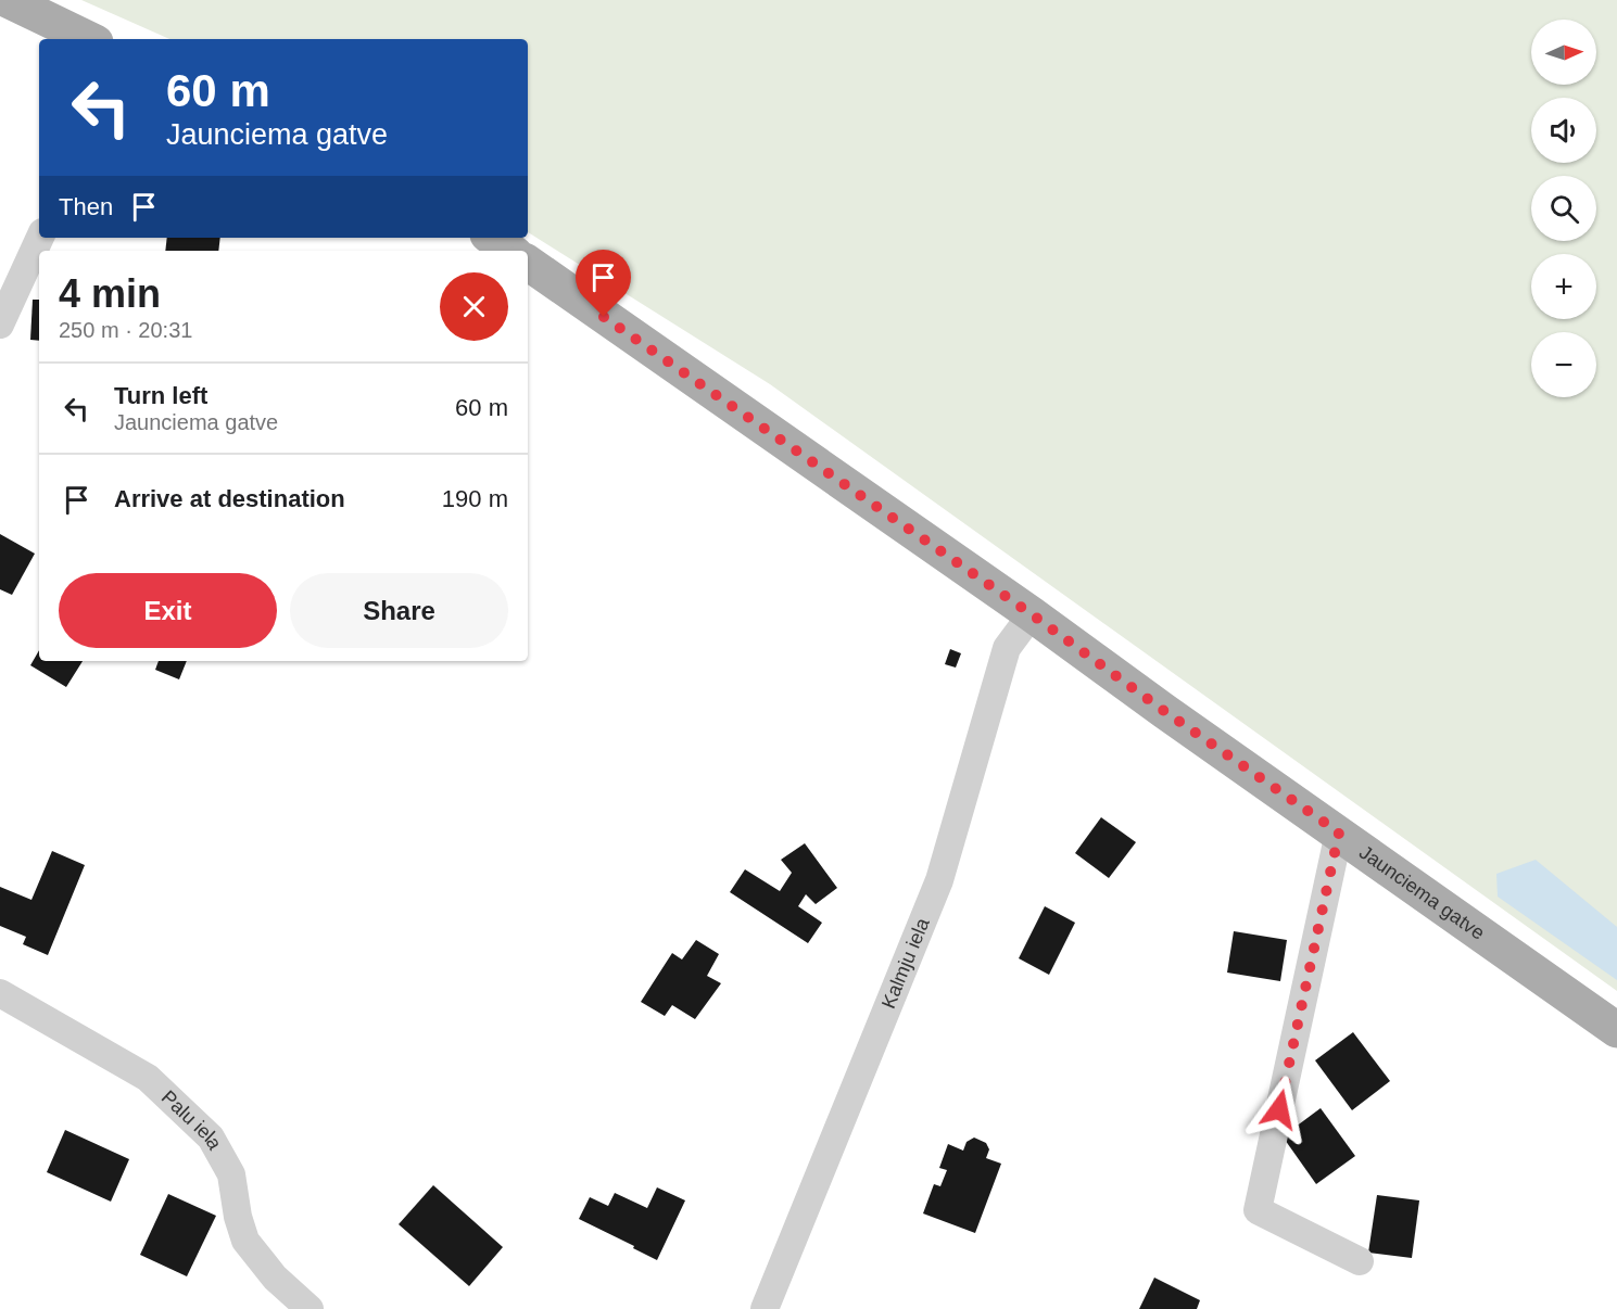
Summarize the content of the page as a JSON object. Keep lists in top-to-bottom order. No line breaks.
{"streets":{"main road":["Jaunciema gatve"],"street":["Kalmju iela","Palu iela"]},"crossings":[["Jaunciema gatve","Kalmju iela"]],"north":"right","page":{"map_buttons":["+","−"],"turn":["60 m","Jaunciema gatve"],"then":"Then","heading":["4 min","250 m · 20:31"],"list":[{"name":"Turn left","note":"Jaunciema gatve","value":"60 m"},{"name":"Arrive at destination","value":"190 m"}],"buttons":["Exit","Share"]}}
